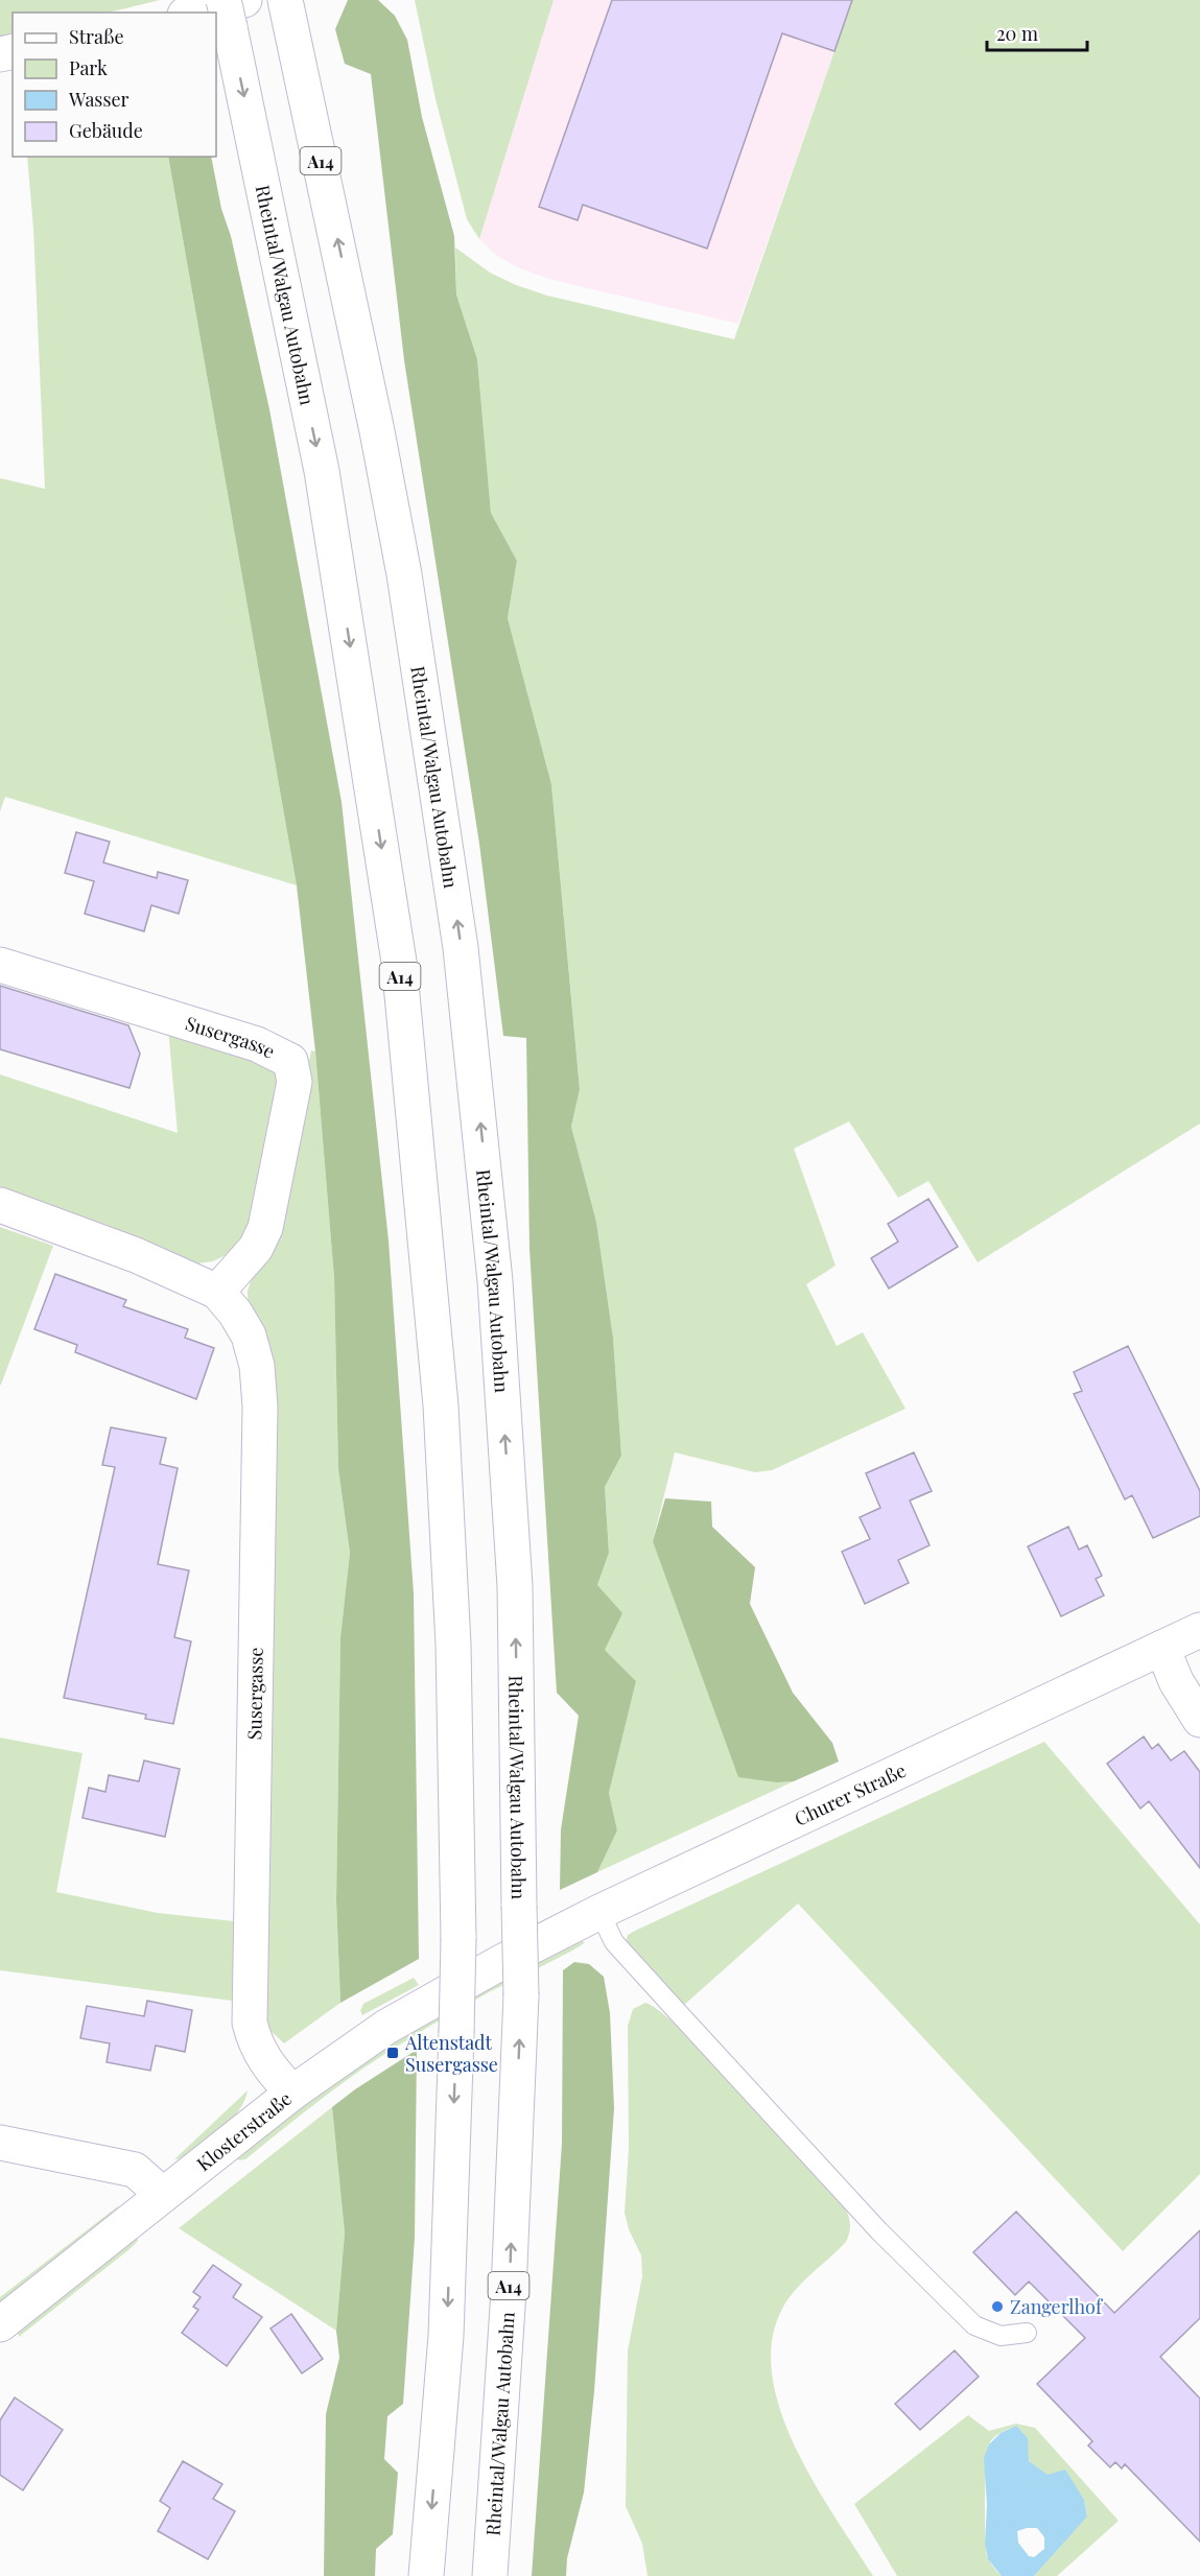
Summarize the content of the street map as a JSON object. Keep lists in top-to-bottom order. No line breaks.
{"streets":{"main road":["A14","Rheintal/Walgau Autobahn","Susergasse","Churer Straße","Klosterstraße"]},"crossings":[["Susergasse","Klosterstraße"],["Churer Straße","Klosterstraße"]],"places":{"transit":["Altenstadt Susergasse"],"other":["Zangerlhof"]},"legend":["Straße","Park","Wasser","Gebäude"],"scale_bar":"20 m"}
